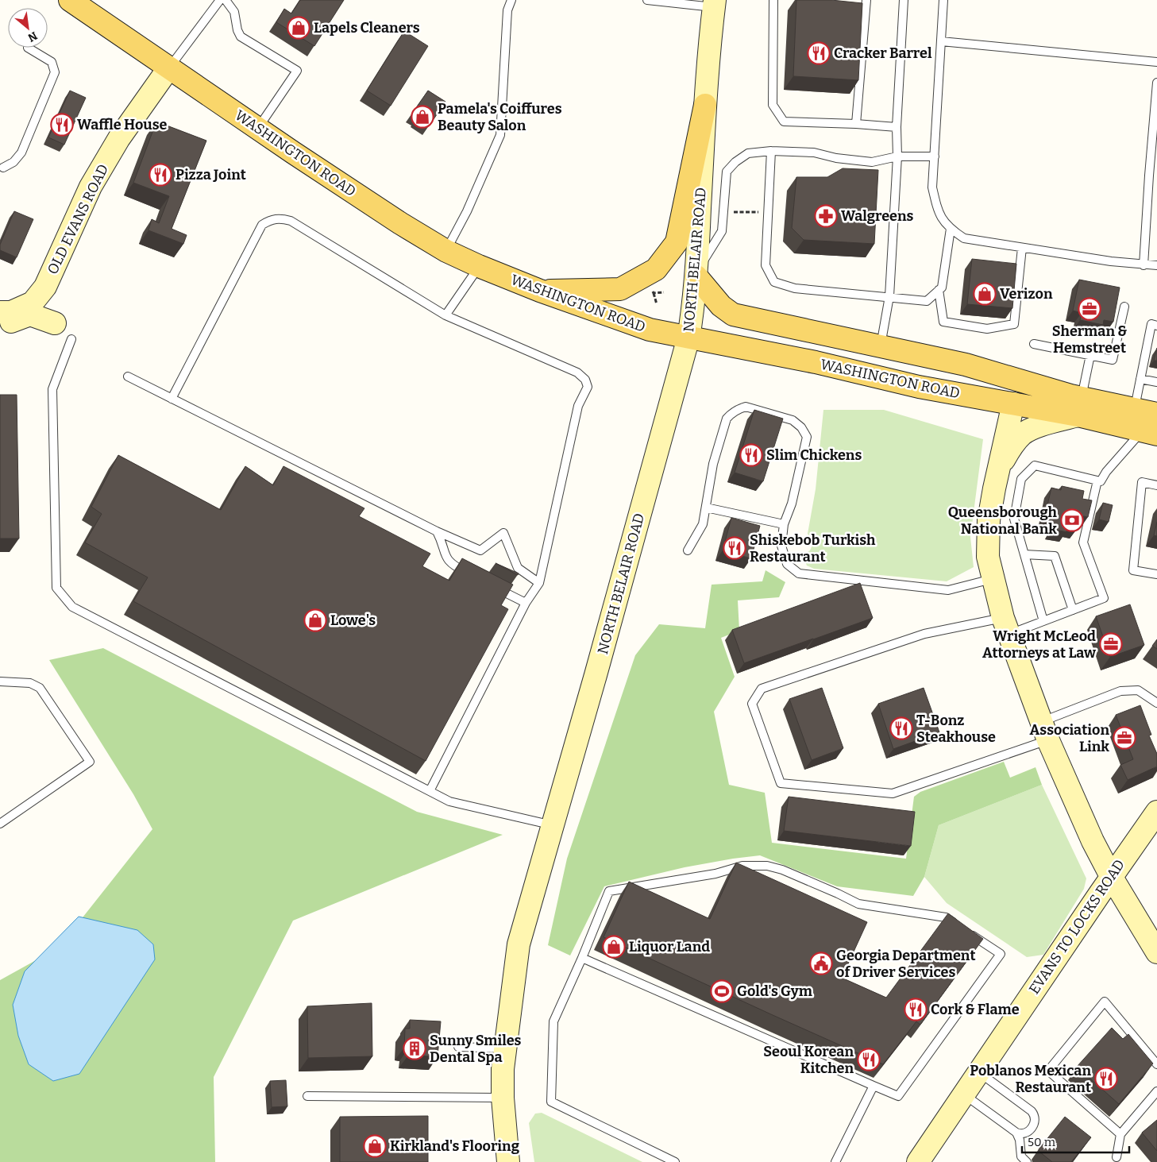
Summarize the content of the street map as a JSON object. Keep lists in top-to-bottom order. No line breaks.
{"streets":{"main road":["WASHINGTON ROAD"],"street":["OLD EVANS ROAD","NORTH BELAIR ROAD","EVANS TO LOCKS ROAD"]},"crossings":[["WASHINGTON ROAD","OLD EVANS ROAD"],["WASHINGTON ROAD","NORTH BELAIR ROAD"]],"places":{"shop":["Lapels Cleaners","Pamela's Coiffures Beauty Salon","Verizon","Lowe's","Liquor Land","Kirkland's Flooring"],"restaurant":["Cracker Barrel","Waffle House","Pizza Joint","Slim Chickens","Shiskebob Turkish Restaurant","T-Bonz Steakhouse","Cork & Flame","Seoul Korean Kitchen","Poblanos Mexican Restaurant"],"pharmacy":["Walgreens"],"office":["Sherman & Hemstreet","Wright McLeod Attorneys at Law","Association Link"],"bank":["Queensborough National Bank"],"public building":["Georgia Department of Driver Services"],"sports":["Gold's Gym"],"building":["Sunny Smiles Dental Spa"]},"scale_bar":"50 m","north":"bottom right"}
